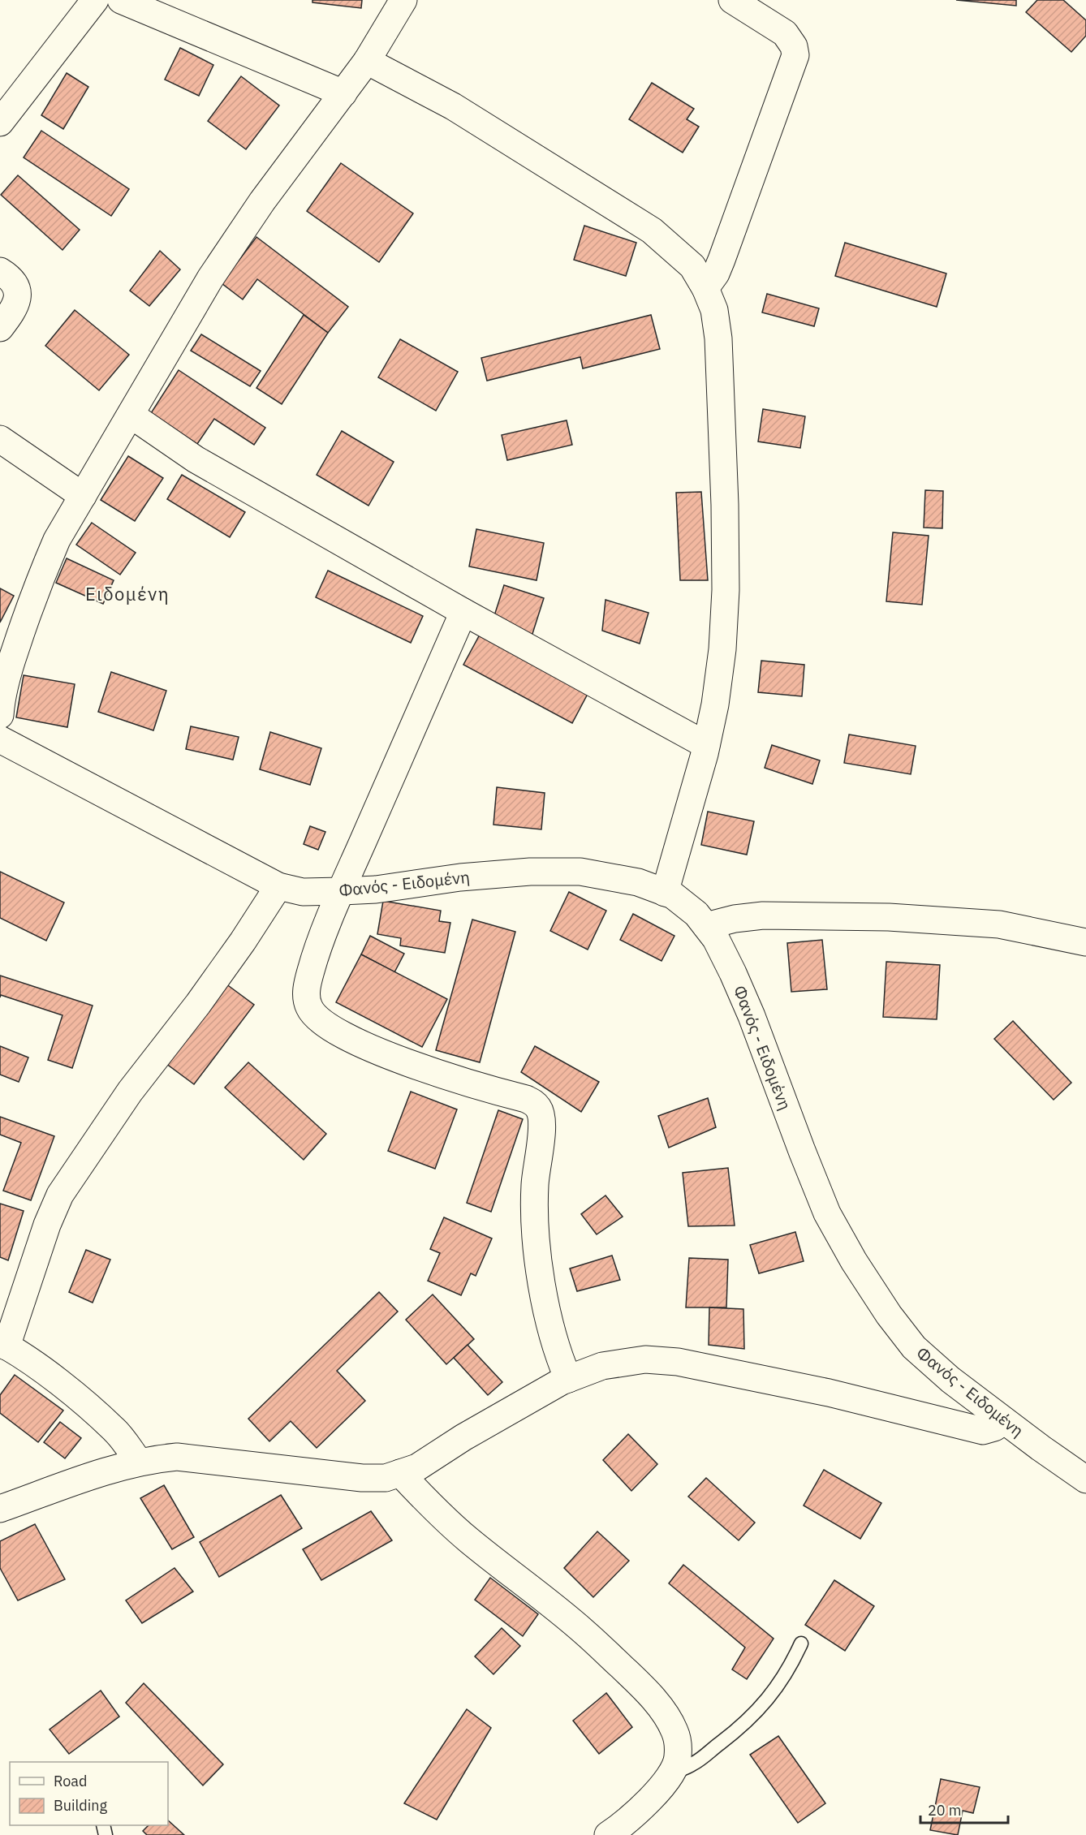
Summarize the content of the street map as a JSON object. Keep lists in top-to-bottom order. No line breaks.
{"streets":{"street":["Φανός - Ειδομένη"]},"districts":["Ειδομένη"],"legend":["Road","Building"],"scale_bar":"20 m"}
